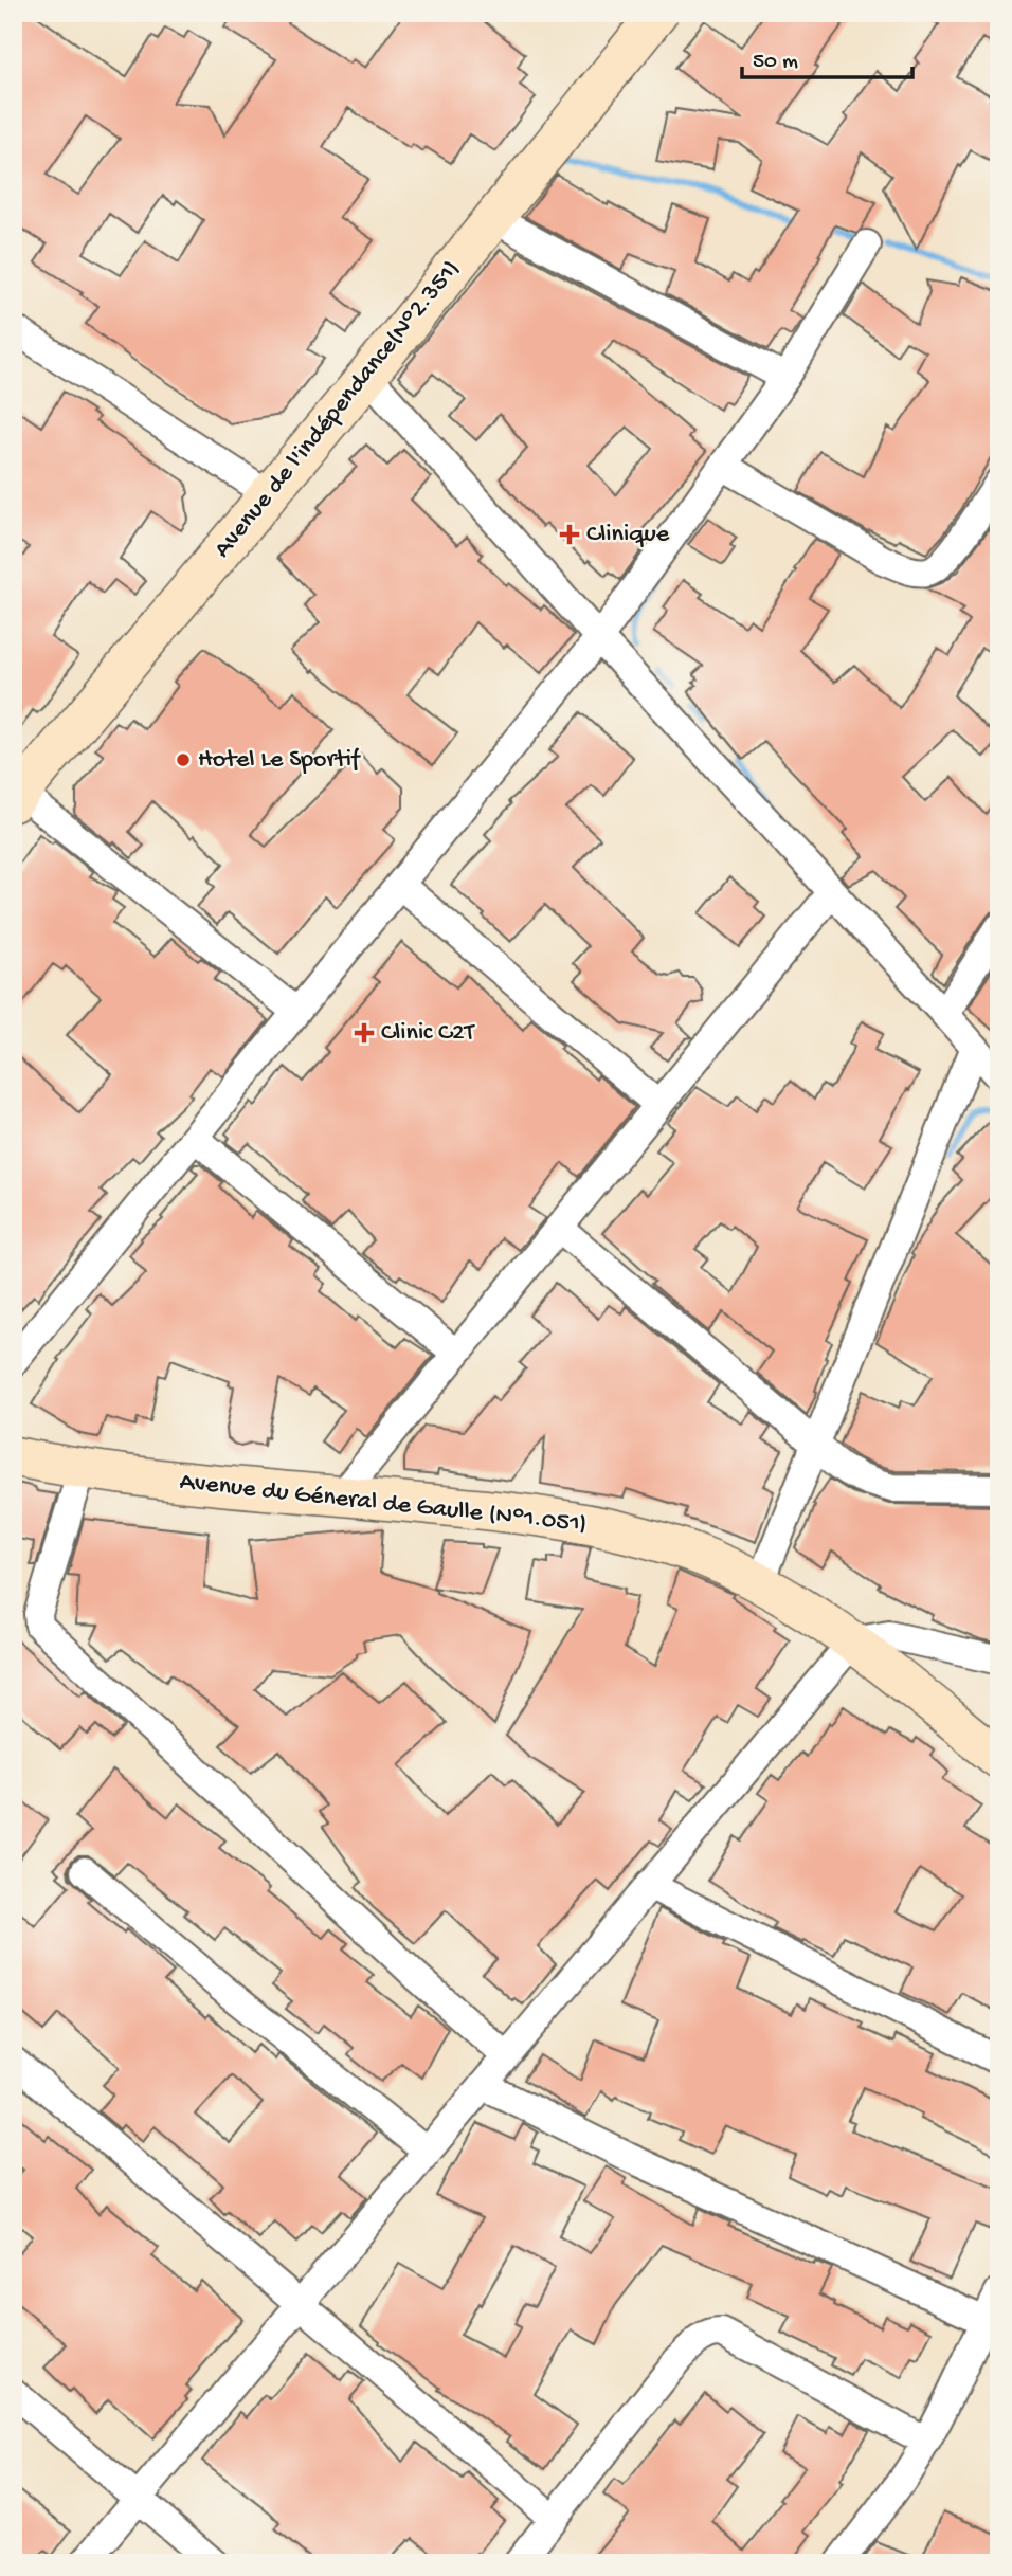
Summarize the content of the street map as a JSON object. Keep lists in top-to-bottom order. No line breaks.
{"streets":{"main road":["Avenue de l'indépendance(N°2.351)","Avenue du Géneral de Gaulle (N°1.051)"]},"places":{"health":["Clinique","Clinic C2T"],"other":["Hotel Le Sportif"]},"scale_bar":"50 m"}
